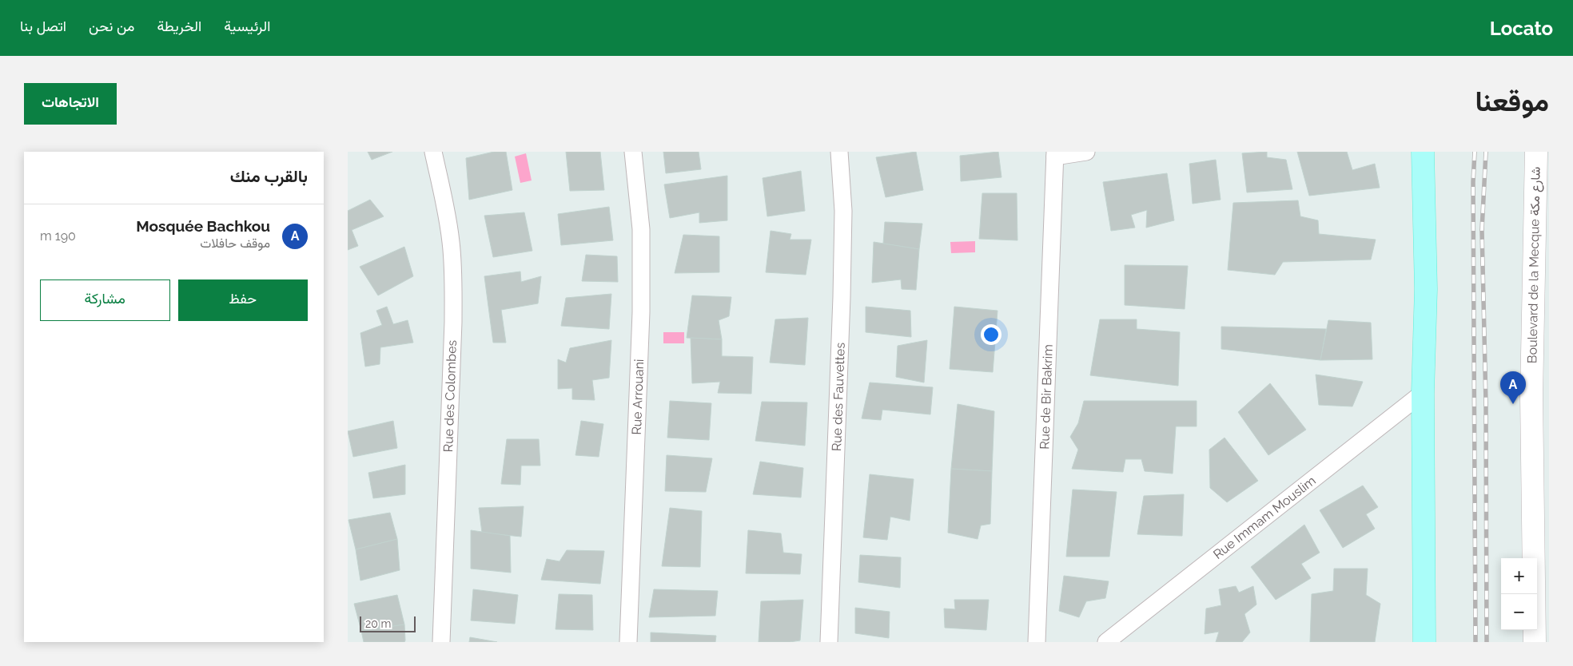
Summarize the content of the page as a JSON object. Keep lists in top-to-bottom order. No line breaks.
{"streets":{"main road":["Boulevard de la Mecque شارع مكة"],"street":["Rue des Colombes","Rue Arrouani","Rue des Fauvettes","Rue de Bir Bakrim","Rue Immam Mouslim"]},"scale_bar":"20 m","page":{"header":"Locato","nav":["الرئيسية","الخريطة","من نحن","اتصل بنا"],"title":"موقعنا","buttons":["الاتجاهات",["حفظ","مشاركة"]],"heading":"بالقرب منك","list":[{"mark":"A","name":"Mosquée Bachkou","note":"موقف حافلات","value":"190 m"}],"pins":"A","map_buttons":["+","−"],"scale":"20 m"}}
